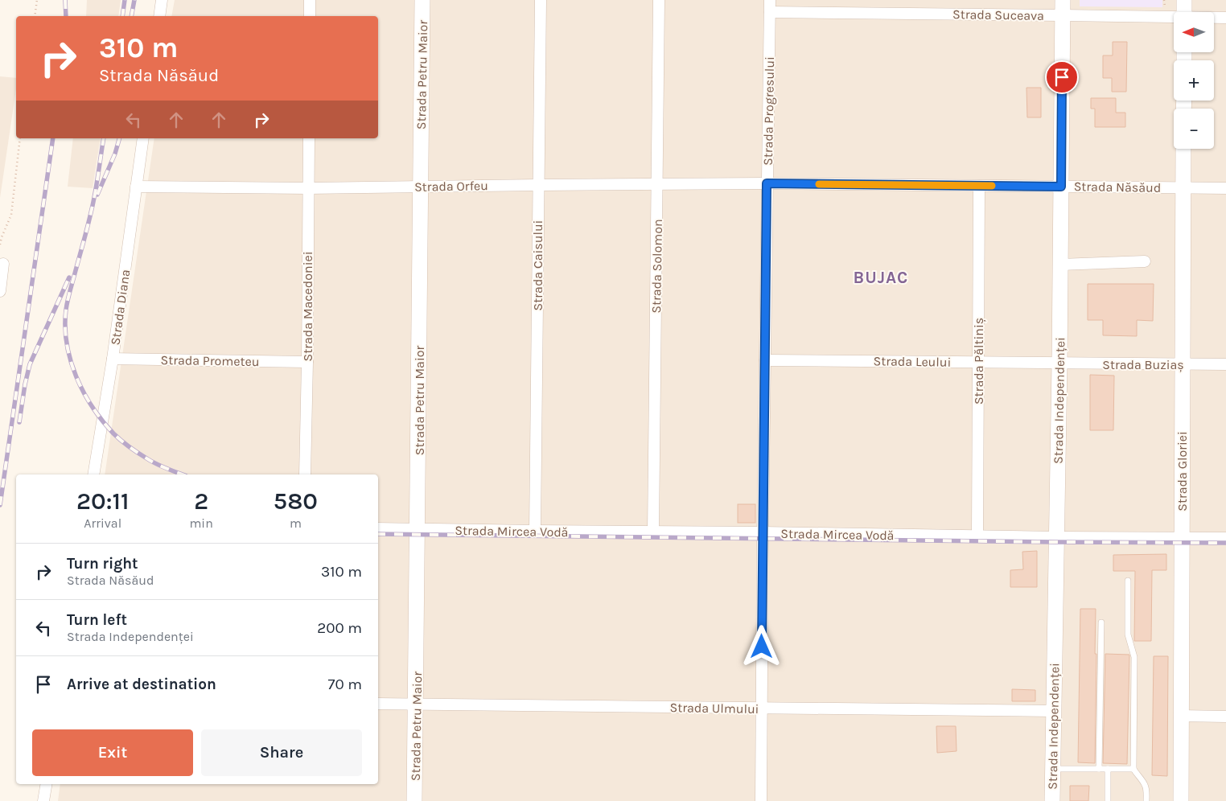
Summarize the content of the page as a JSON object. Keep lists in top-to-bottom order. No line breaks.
{"streets":{"street":["Strada Suceava","Strada Petru Maior","Strada Progresului","Strada Orfeu","Strada Năsăud","Strada Caisului","Strada Solomon","Strada Macedoniei","Strada Diana","Strada Prometeu","Strada Leului","Strada Păltiniș","Strada Buziaș","Strada Independenței","Strada Gloriei","Strada Mircea Vodă","Strada Ulmului"]},"crossings":[["Strada Suceava","Strada Progresului"],["Strada Suceava","Strada Independenței"],["Strada Petru Maior","Strada Orfeu"],["Strada Petru Maior","Strada Mircea Vodă"],["Strada Petru Maior","Strada Ulmului"],["Strada Progresului","Strada Orfeu"],["Strada Progresului","Strada Năsăud"],["Strada Progresului","Strada Leului"],["Strada Progresului","Strada Mircea Vodă"],["Strada Progresului","Strada Ulmului"],["Strada Orfeu","Strada Năsăud"],["Strada Orfeu","Strada Caisului"],["Strada Orfeu","Strada Solomon"],["Strada Orfeu","Strada Macedoniei"],["Strada Orfeu","Strada Diana"],["Strada Năsăud","Strada Păltiniș"],["Strada Năsăud","Strada Independenței"],["Strada Năsăud","Strada Gloriei"],["Strada Caisului","Strada Mircea Vodă"],["Strada Solomon","Strada Mircea Vodă"],["Strada Macedoniei","Strada Prometeu"],["Strada Diana","Strada Prometeu"],["Strada Leului","Strada Păltiniș"],["Strada Leului","Strada Buziaș"],["Strada Leului","Strada Independenței"],["Strada Păltiniș","Strada Mircea Vodă"],["Strada Buziaș","Strada Independenței"],["Strada Buziaș","Strada Gloriei"],["Strada Independenței","Strada Mircea Vodă"],["Strada Independenței","Strada Ulmului"],["Strada Gloriei","Strada Mircea Vodă"]],"districts":["BUJAC"],"north":"left","page":{"map_buttons":["+","−"],"turn":["310 m","Strada Năsăud"],"eta":["20:11","Arrival","2","min","580","m"],"list":[{"name":"Turn right","note":"Strada Năsăud","value":"310 m"},{"name":"Turn left","note":"Strada Independenței","value":"200 m"},{"name":"Arrive at destination","value":"70 m"}],"buttons":["Exit","Share"]}}
